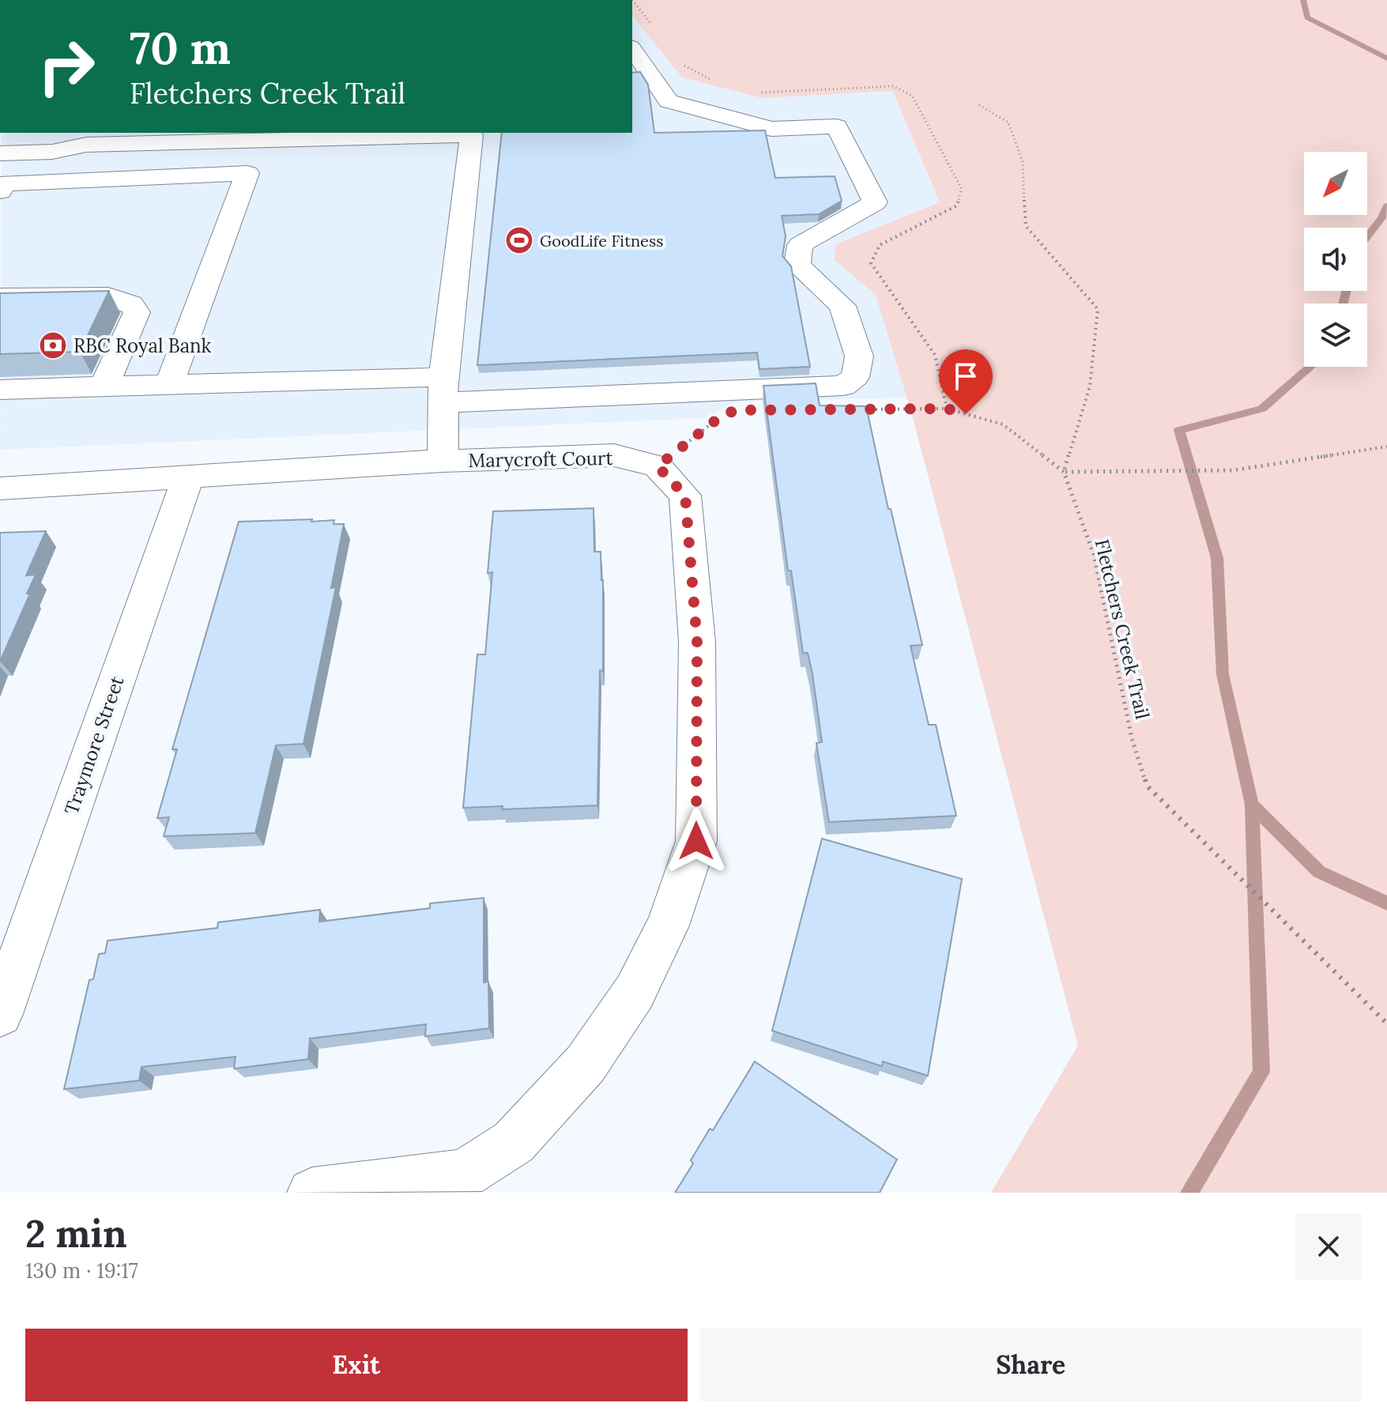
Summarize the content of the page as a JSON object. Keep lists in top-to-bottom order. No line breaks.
{"streets":{"street":["Marycroft Court","Traymore Street"],"path":["Fletchers Creek Trail"]},"crossings":[["Marycroft Court","Traymore Street"]],"places":{"sports":["GoodLife Fitness"],"bank":["RBC Royal Bank"]},"north":"bottom left","page":{"turn":["70 m","Fletchers Creek Trail"],"heading":["2 min","130 m · 19:17"],"buttons":["Exit","Share"]}}
